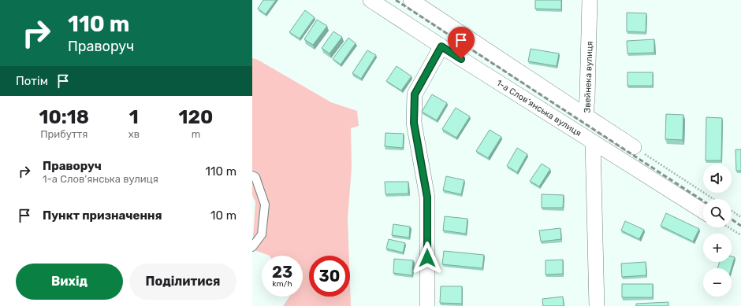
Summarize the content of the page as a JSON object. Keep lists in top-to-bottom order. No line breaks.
{"streets":{"street":["Звейнека вулиця","1-а Слов’янська вулиця"]},"page":{"turn":["110 m","Праворуч"],"then":"Потім","eta":["10:18","Прибуття","1","хв","120","m"],"list":[{"name":"Праворуч","note":"1-а Слов’янська вулиця","value":"110 m"},{"name":"Пункт призначення","value":"10 m"}],"map_buttons":["+","−"],"speed":"23 km/h","limit":"30","buttons":["Вихід","Поділитися"]}}
